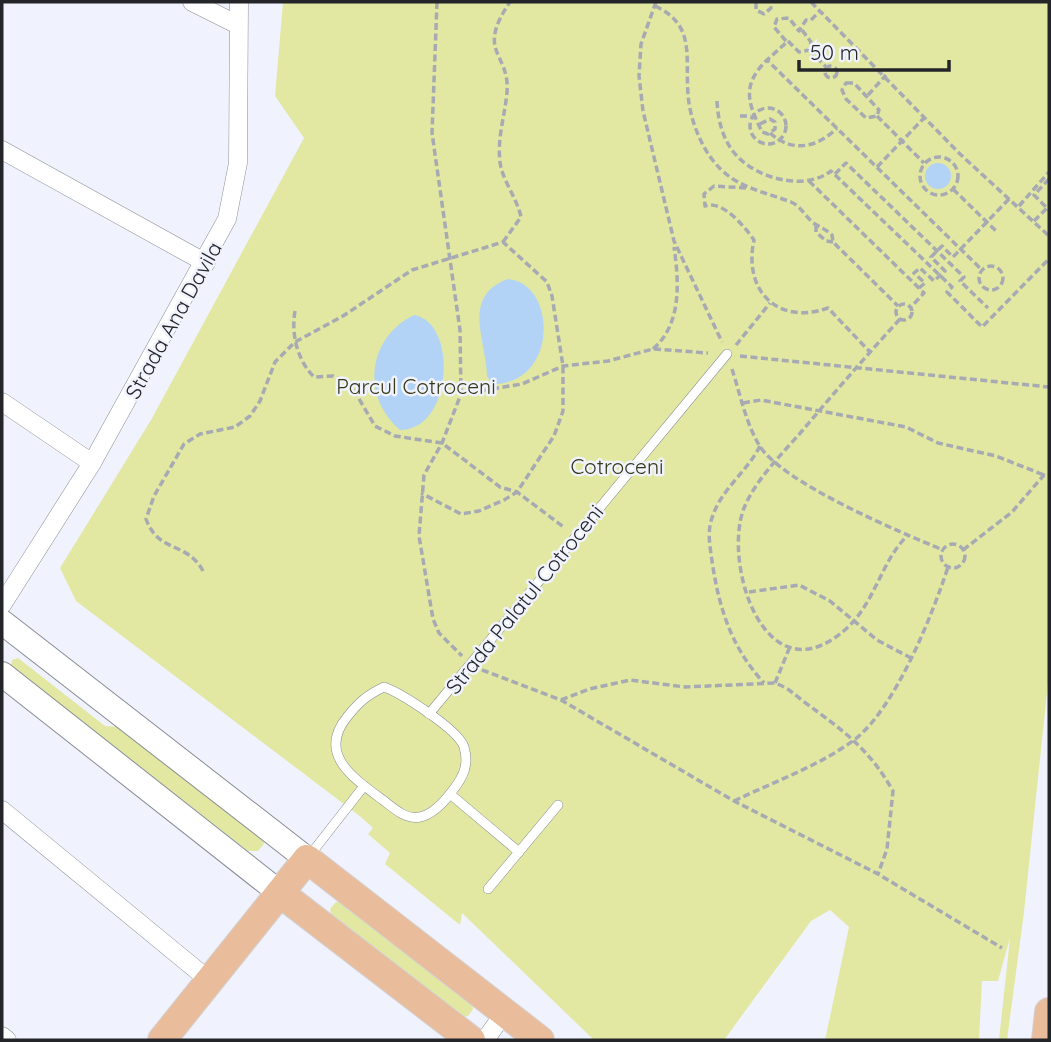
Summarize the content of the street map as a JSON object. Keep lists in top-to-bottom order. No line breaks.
{"streets":{"street":["Strada Ana Davila"],"lane":["Strada Palatul Cotroceni"]},"parks":["Parcul Cotroceni","Cotroceni"],"scale_bar":"50 m"}
